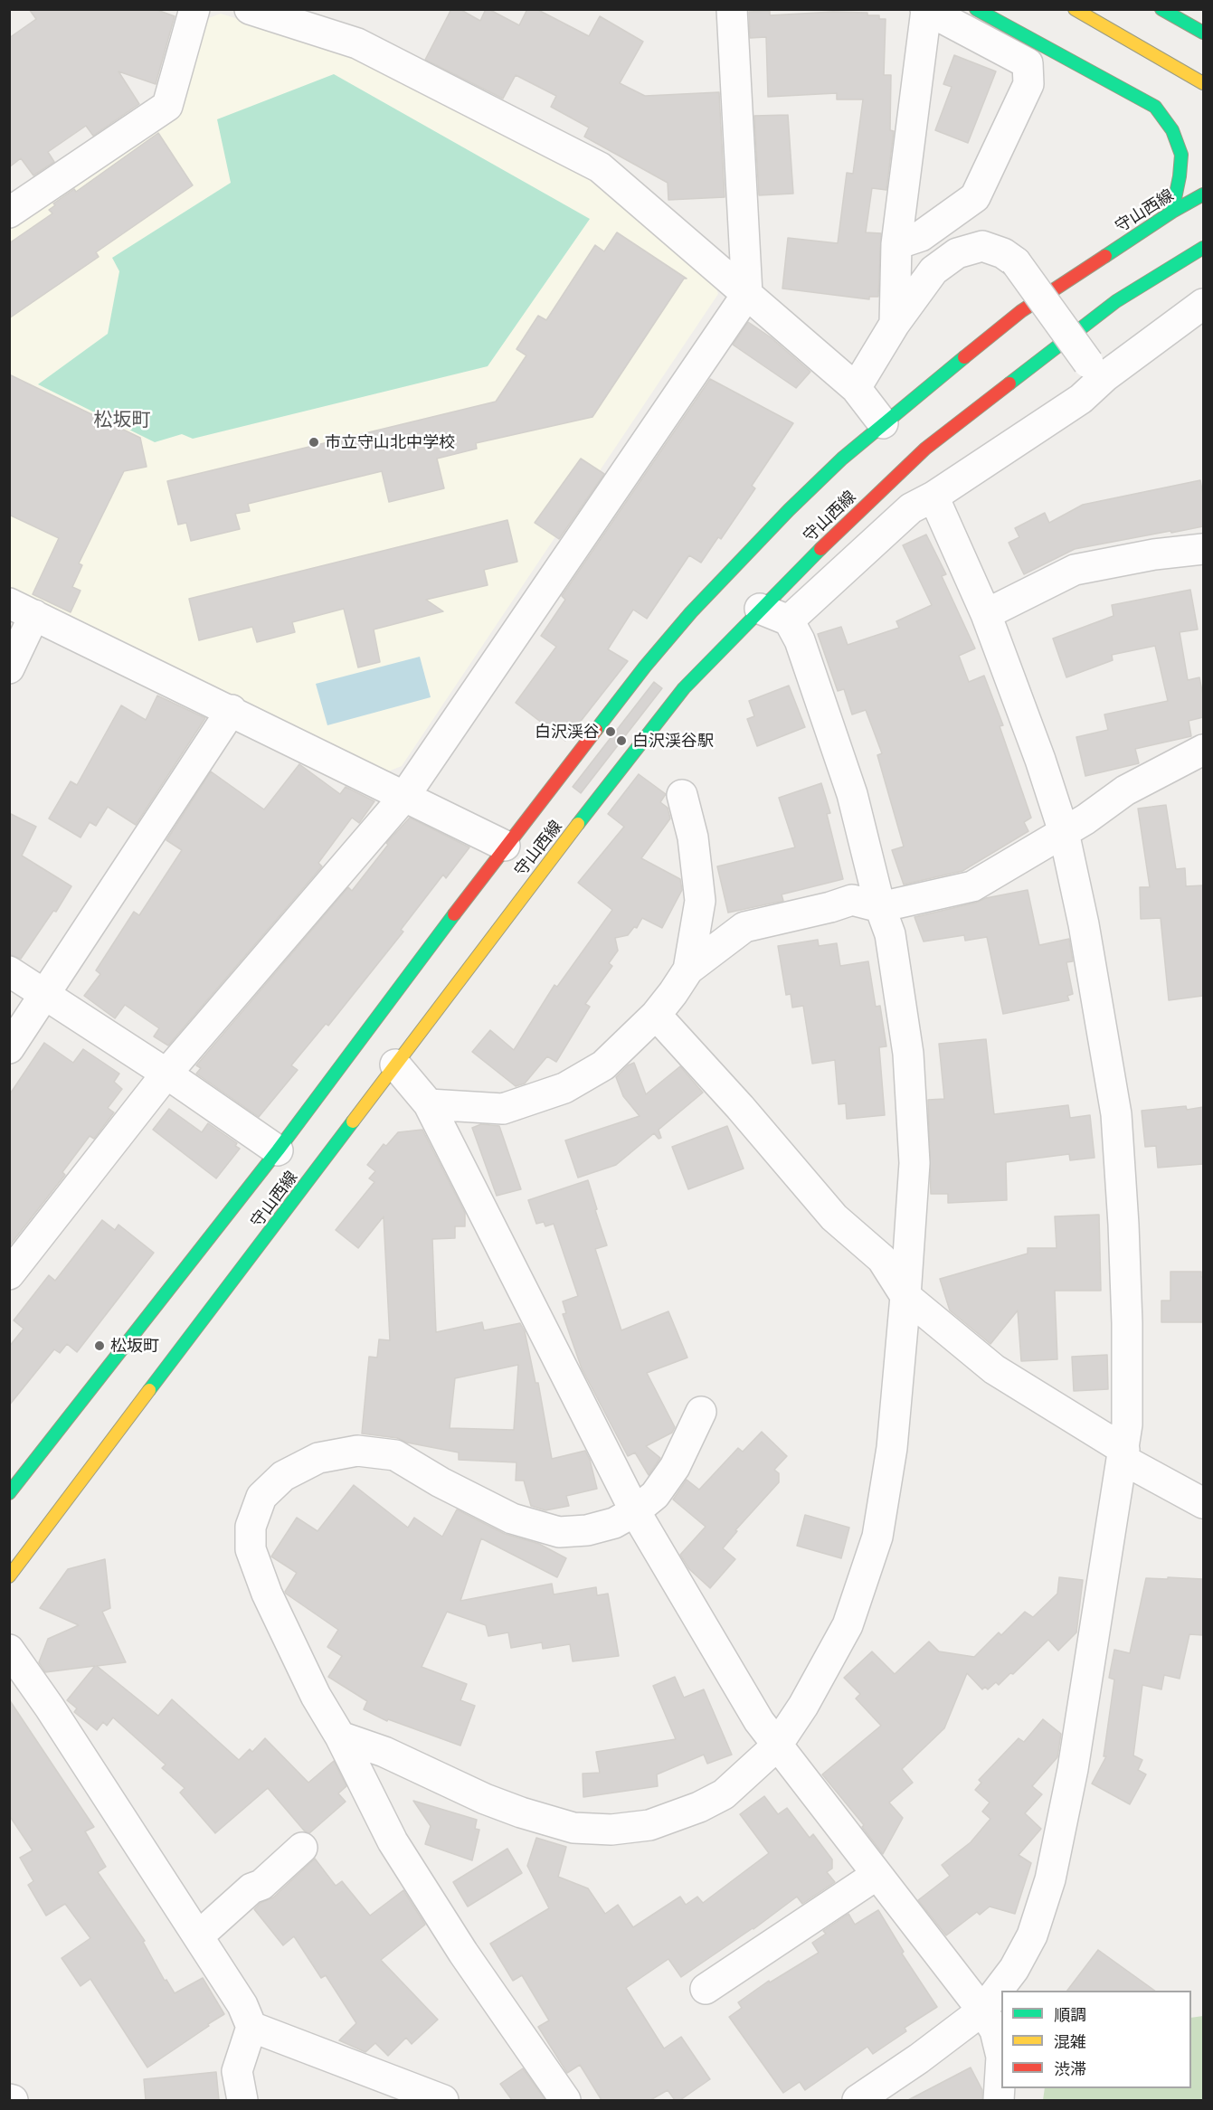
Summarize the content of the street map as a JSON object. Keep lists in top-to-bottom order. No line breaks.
{"streets":{"main road":["守山西線"]},"districts":["松坂町"],"places":["市立守山北中学校","白沢渓谷","白沢渓谷駅","松坂町"],"legend":["順調","混雑","渋滞"]}
